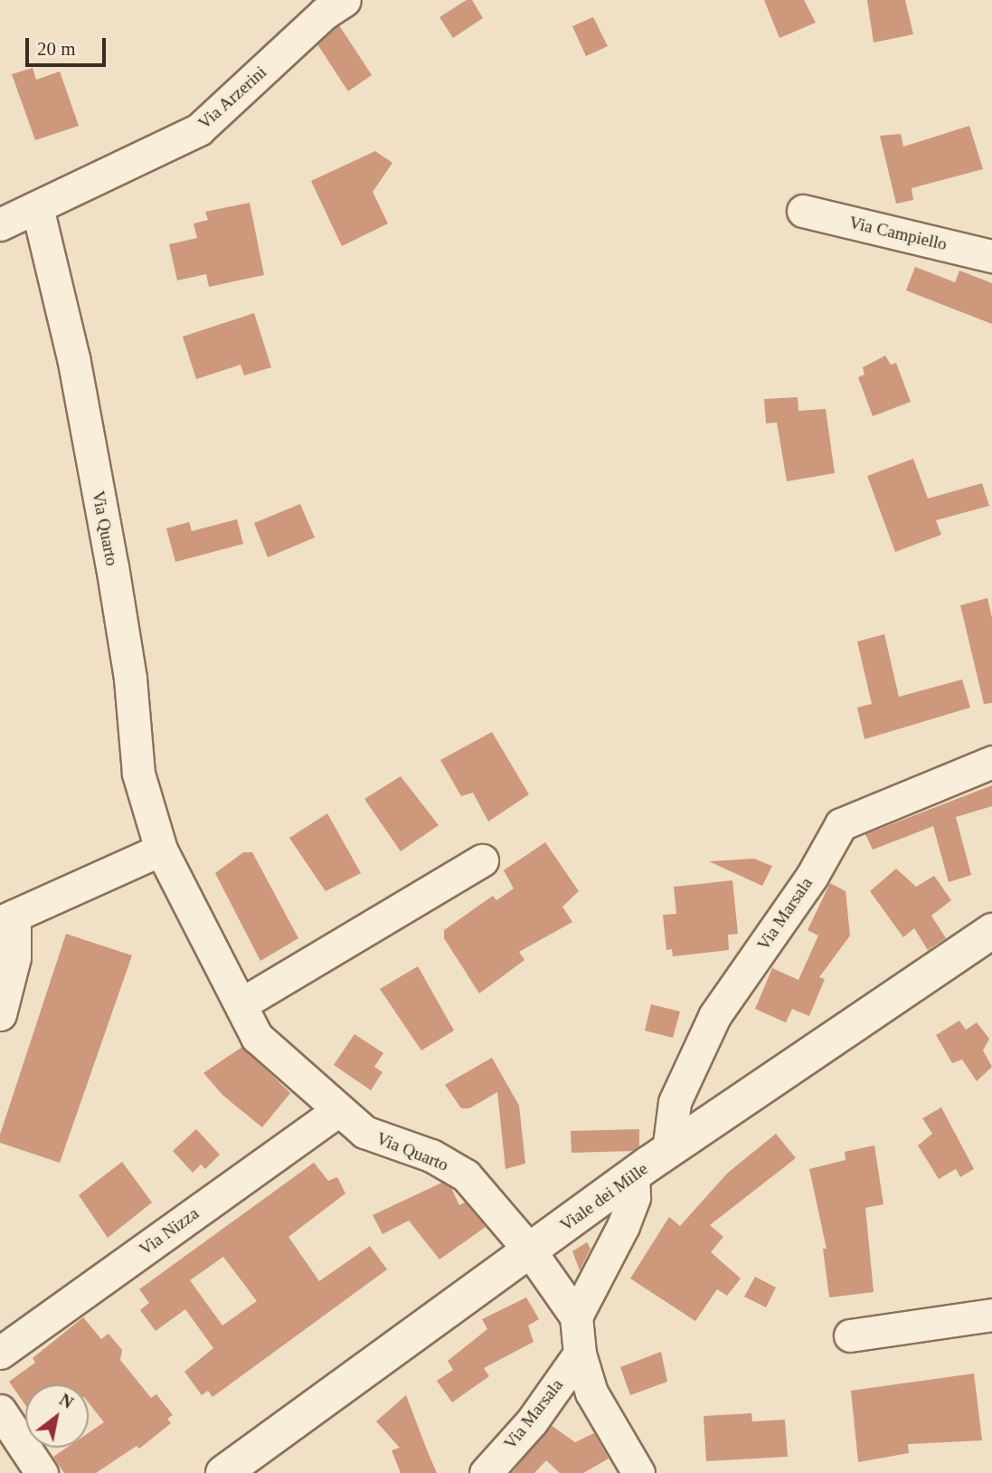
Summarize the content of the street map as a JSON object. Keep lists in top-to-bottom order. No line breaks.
{"streets":{"main road":["Viale dei Mille"],"street":["Via Arzerini","Via Campiello","Via Quarto","Via Marsala","Via Nizza"]},"crossings":[["Via Arzerini","Via Quarto"],["Via Quarto","Viale dei Mille"],["Via Quarto","Via Nizza"],["Via Marsala","Viale dei Mille"]],"scale_bar":"20 m","north":"top right"}
